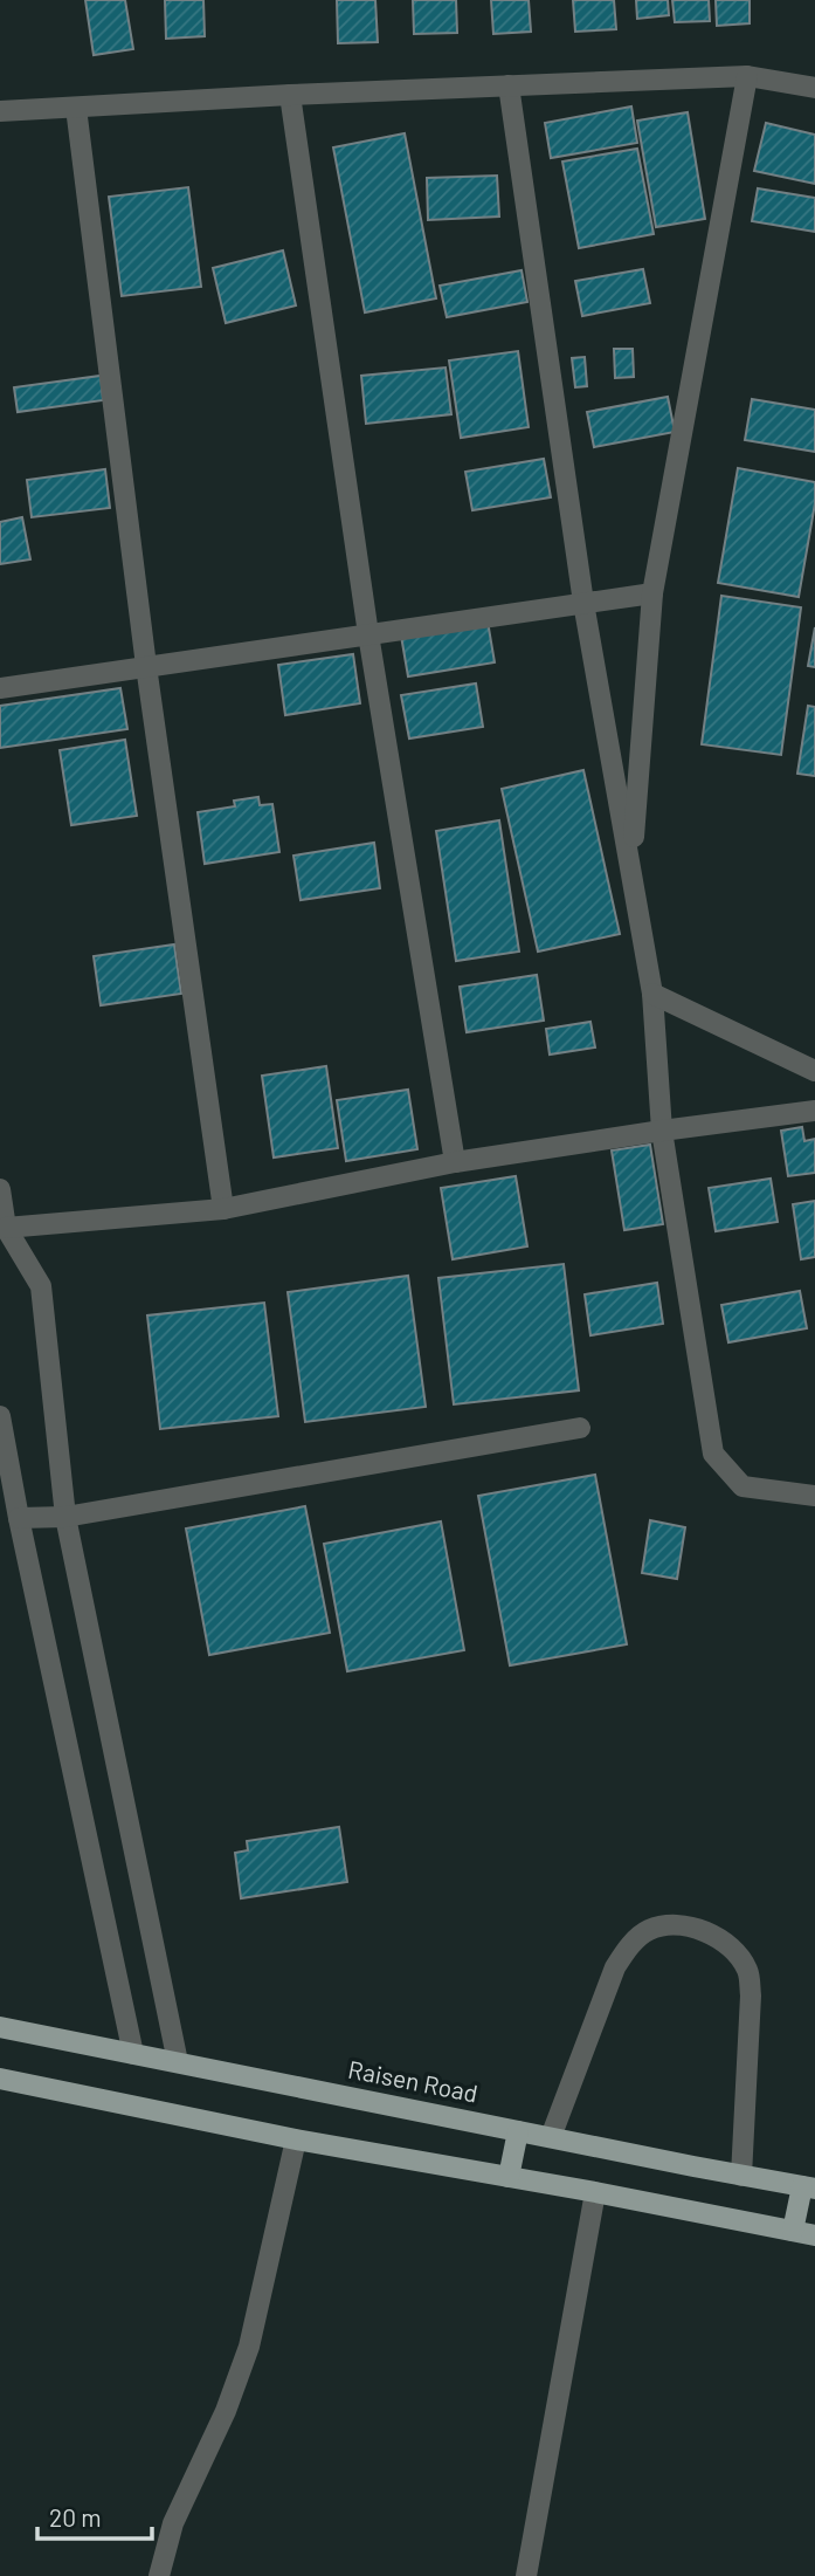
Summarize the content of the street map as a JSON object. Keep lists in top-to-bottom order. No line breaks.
{"streets":{"main road":["Raisen Road"]},"scale_bar":"20 m"}
